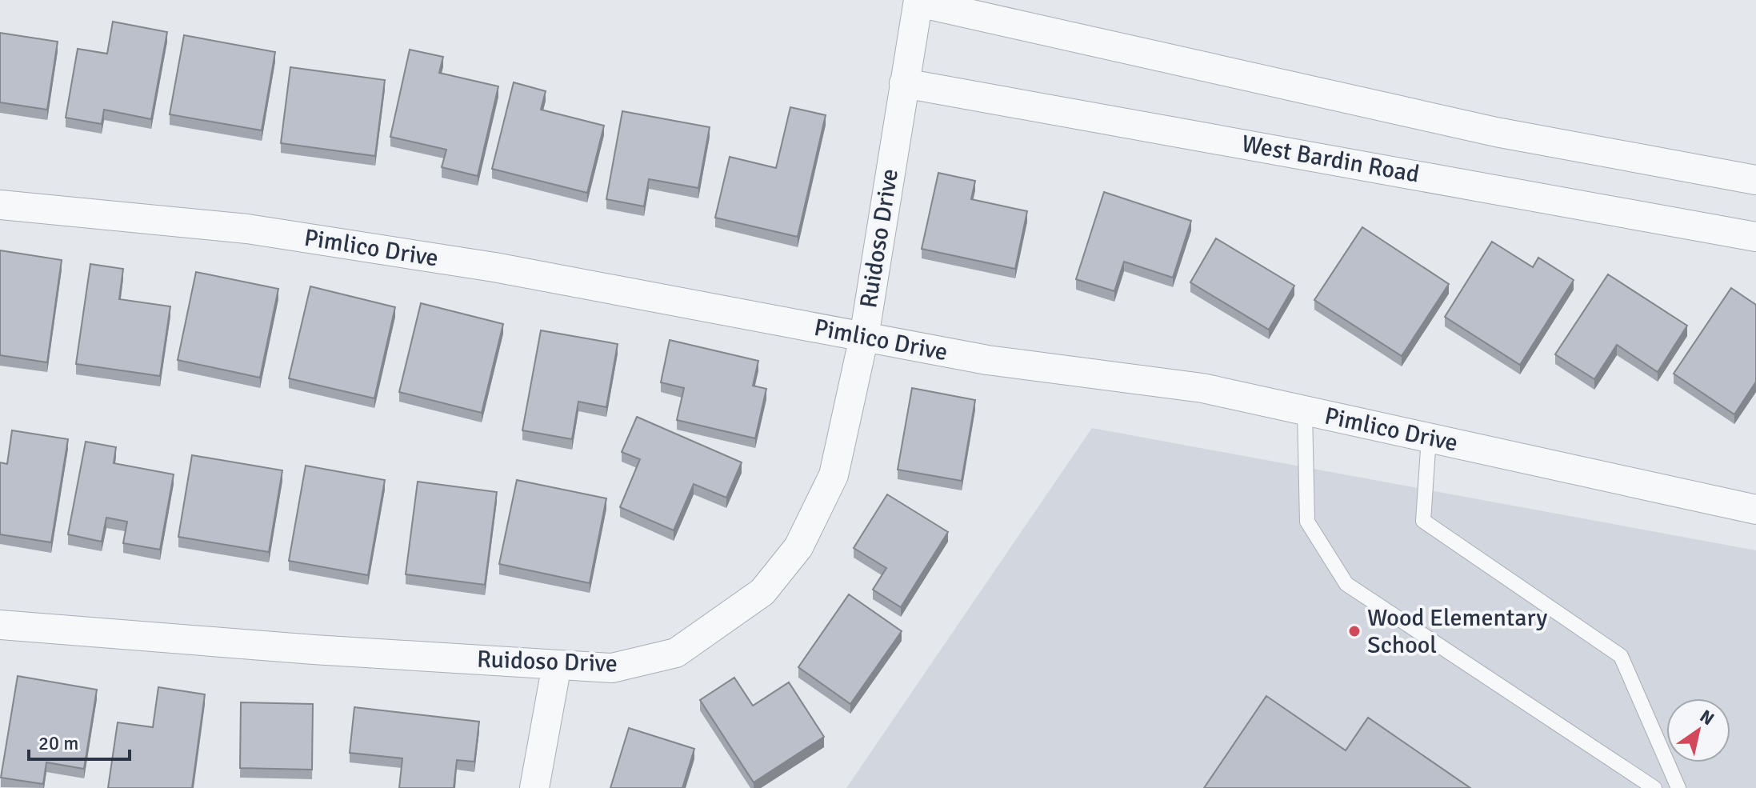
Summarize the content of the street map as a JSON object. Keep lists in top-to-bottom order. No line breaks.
{"streets":{"street":["West Bardin Road","Ruidoso Drive","Pimlico Drive"]},"crossings":[["West Bardin Road","Ruidoso Drive"],["Ruidoso Drive","Pimlico Drive"]],"places":["Wood Elementary School"],"scale_bar":"20 m","north":"top right"}
